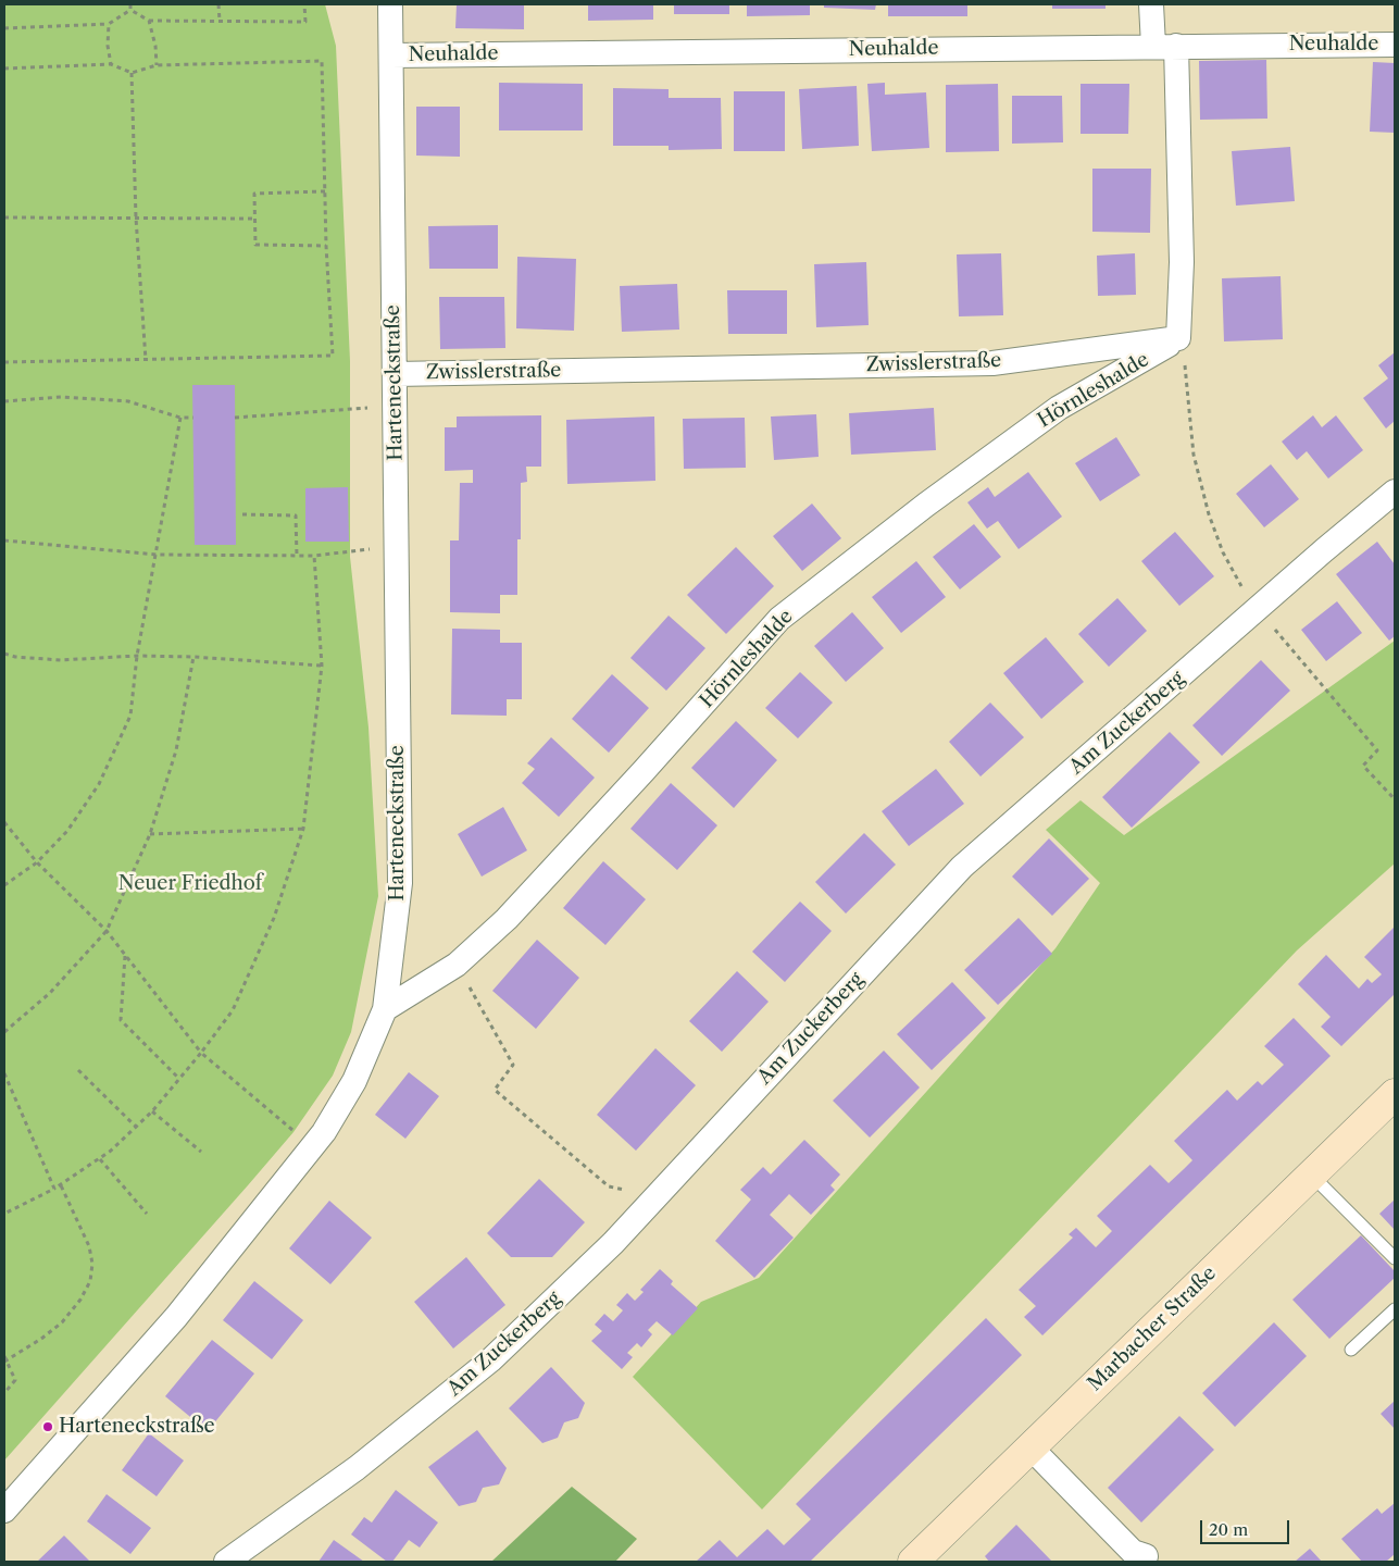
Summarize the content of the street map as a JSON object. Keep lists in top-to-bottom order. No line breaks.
{"streets":{"main road":["Marbacher Straße"],"street":["Neuhalde","Zwisslerstraße","Harteneckstraße","Hörnleshalde","Am Zuckerberg"]},"crossings":[["Neuhalde","Harteneckstraße"],["Zwisslerstraße","Harteneckstraße"],["Zwisslerstraße","Hörnleshalde"],["Harteneckstraße","Hörnleshalde"]],"parks":["Neuer Friedhof"],"places":["Harteneckstraße"],"scale_bar":"20 m"}
